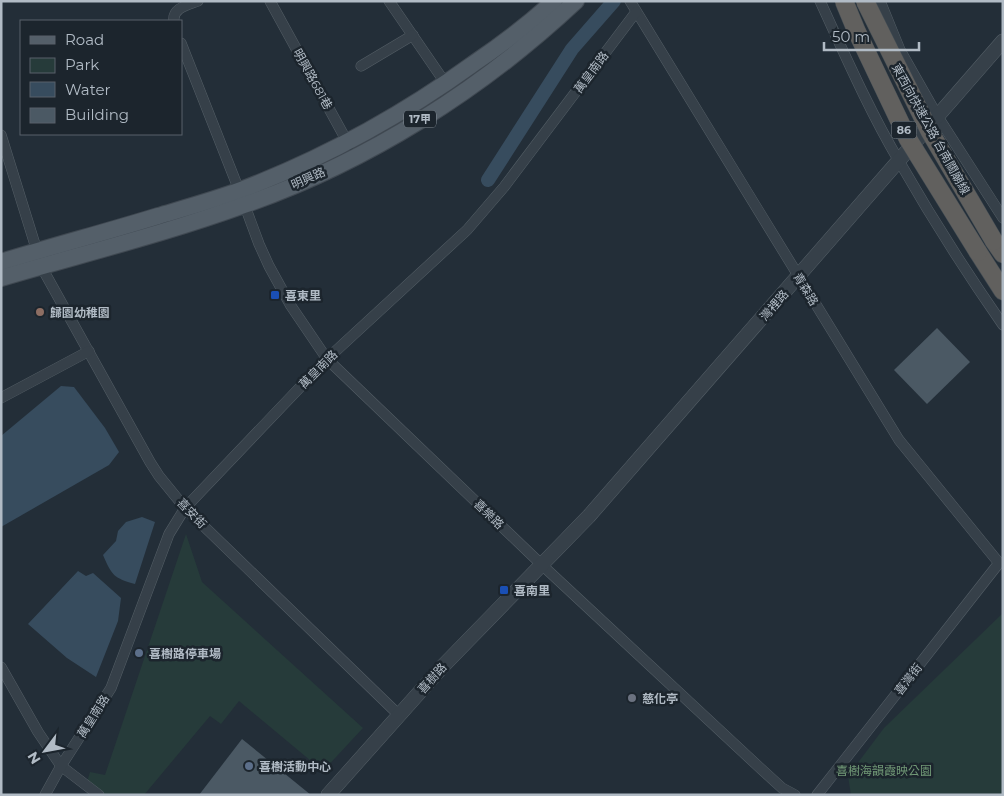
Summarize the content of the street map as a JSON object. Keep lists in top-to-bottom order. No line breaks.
{"streets":{"highway":["東西向快速公路 台南關廟線","86"],"main road":["17甲","明興路"],"street":["萬皇南路","明興路681巷","青森路","灣裡路","喜安街","喜樂路","喜樹路","喜灣街"]},"crossings":[["萬皇南路","青森路"],["萬皇南路","喜安街"],["萬皇南路","喜樂路"],["明興路681巷","明興路"],["明興路","喜安街"],["明興路","喜樂路"],["青森路","灣裡路"],["青森路","喜灣街"],["灣裡路","喜樂路"],["灣裡路","喜樹路"],["喜安街","喜樹路"],["喜樂路","喜樹路"]],"parks":["喜樹海韻霞映公園"],"places":{"transit":["喜東里","喜南里"],"other":["歸園幼稚園","喜樹路停車場","慈化亭","喜樹活動中心"]},"legend":["Road","Park","Water","Building"],"scale_bar":"50 m","north":"bottom left"}
